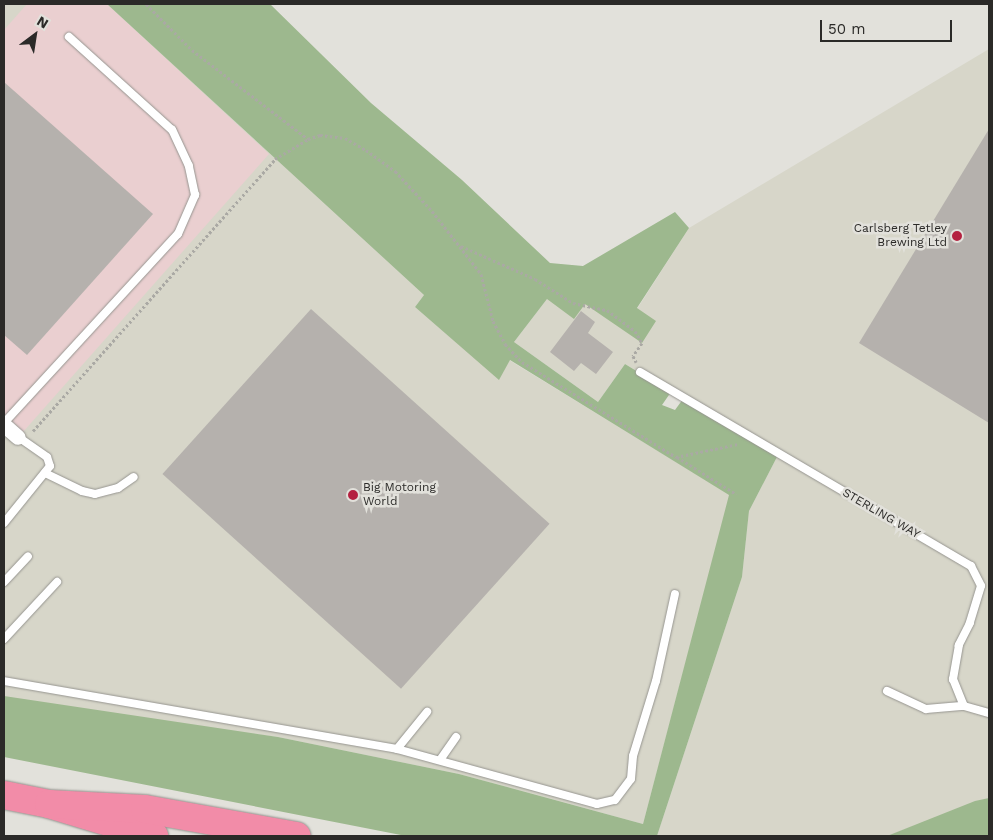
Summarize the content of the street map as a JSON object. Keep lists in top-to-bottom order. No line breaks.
{"streets":{"lane":["STERLING WAY"]},"places":["Carlsberg Tetley Brewing Ltd","Big Motoring World"],"scale_bar":"50 m","north":"top right"}
